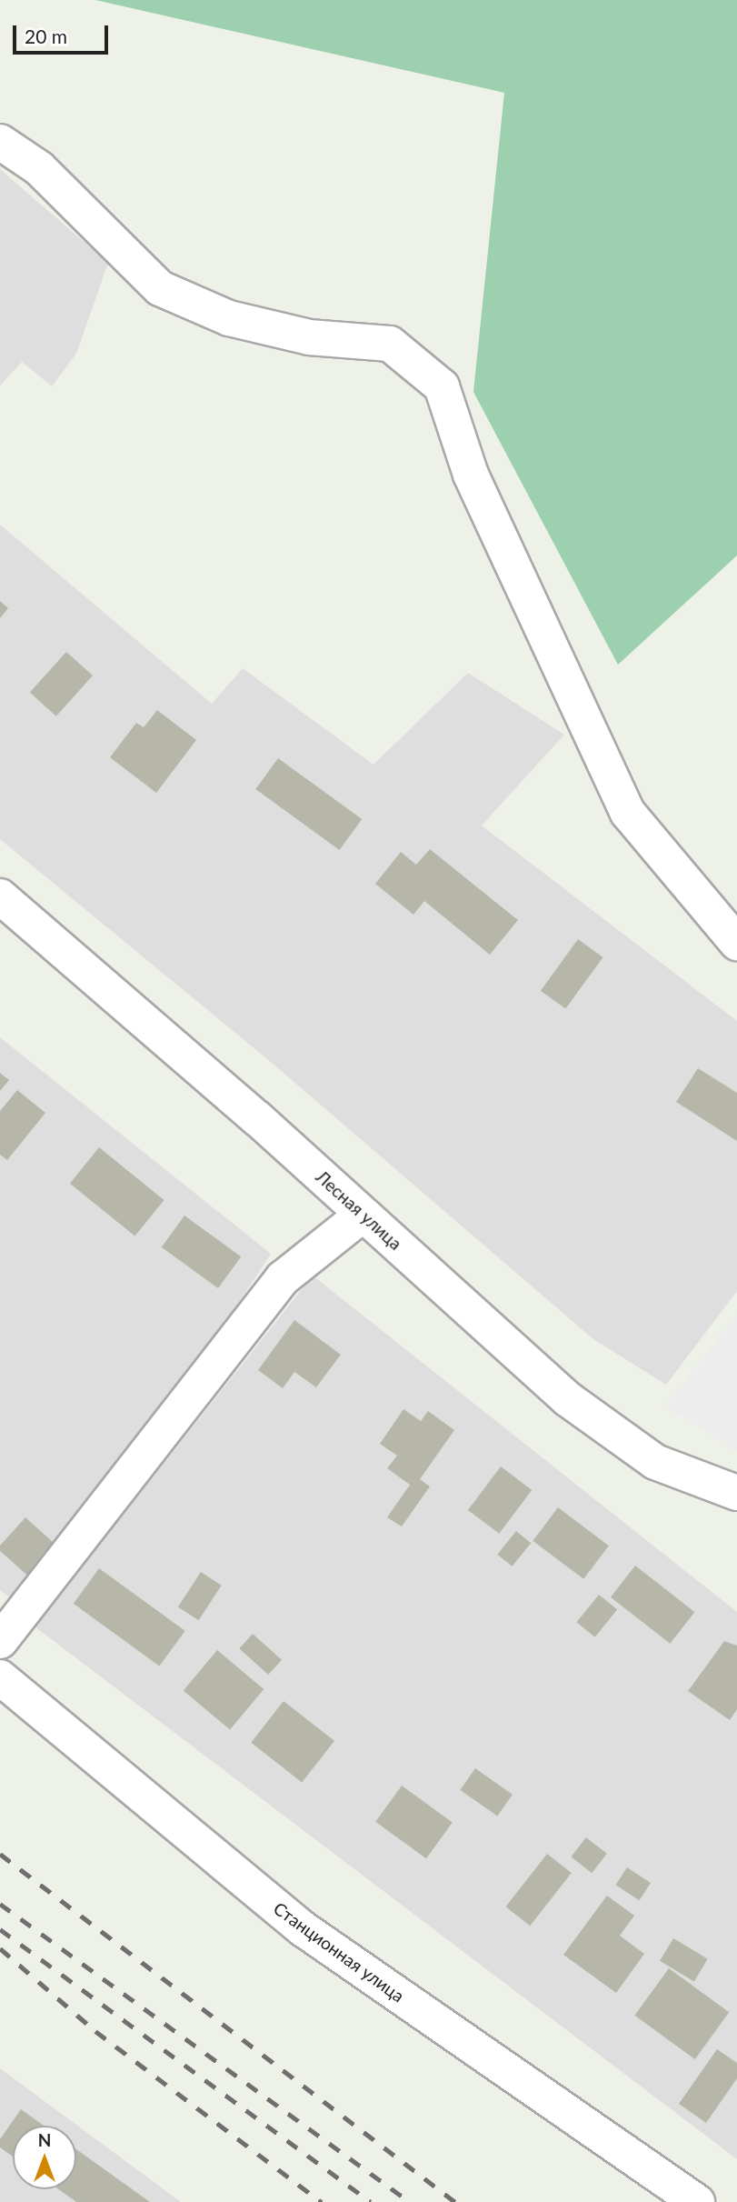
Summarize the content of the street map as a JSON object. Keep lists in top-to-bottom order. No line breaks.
{"streets":{"street":["Лесная улица","Станционная улица"]},"scale_bar":"20 m","north":"top"}
